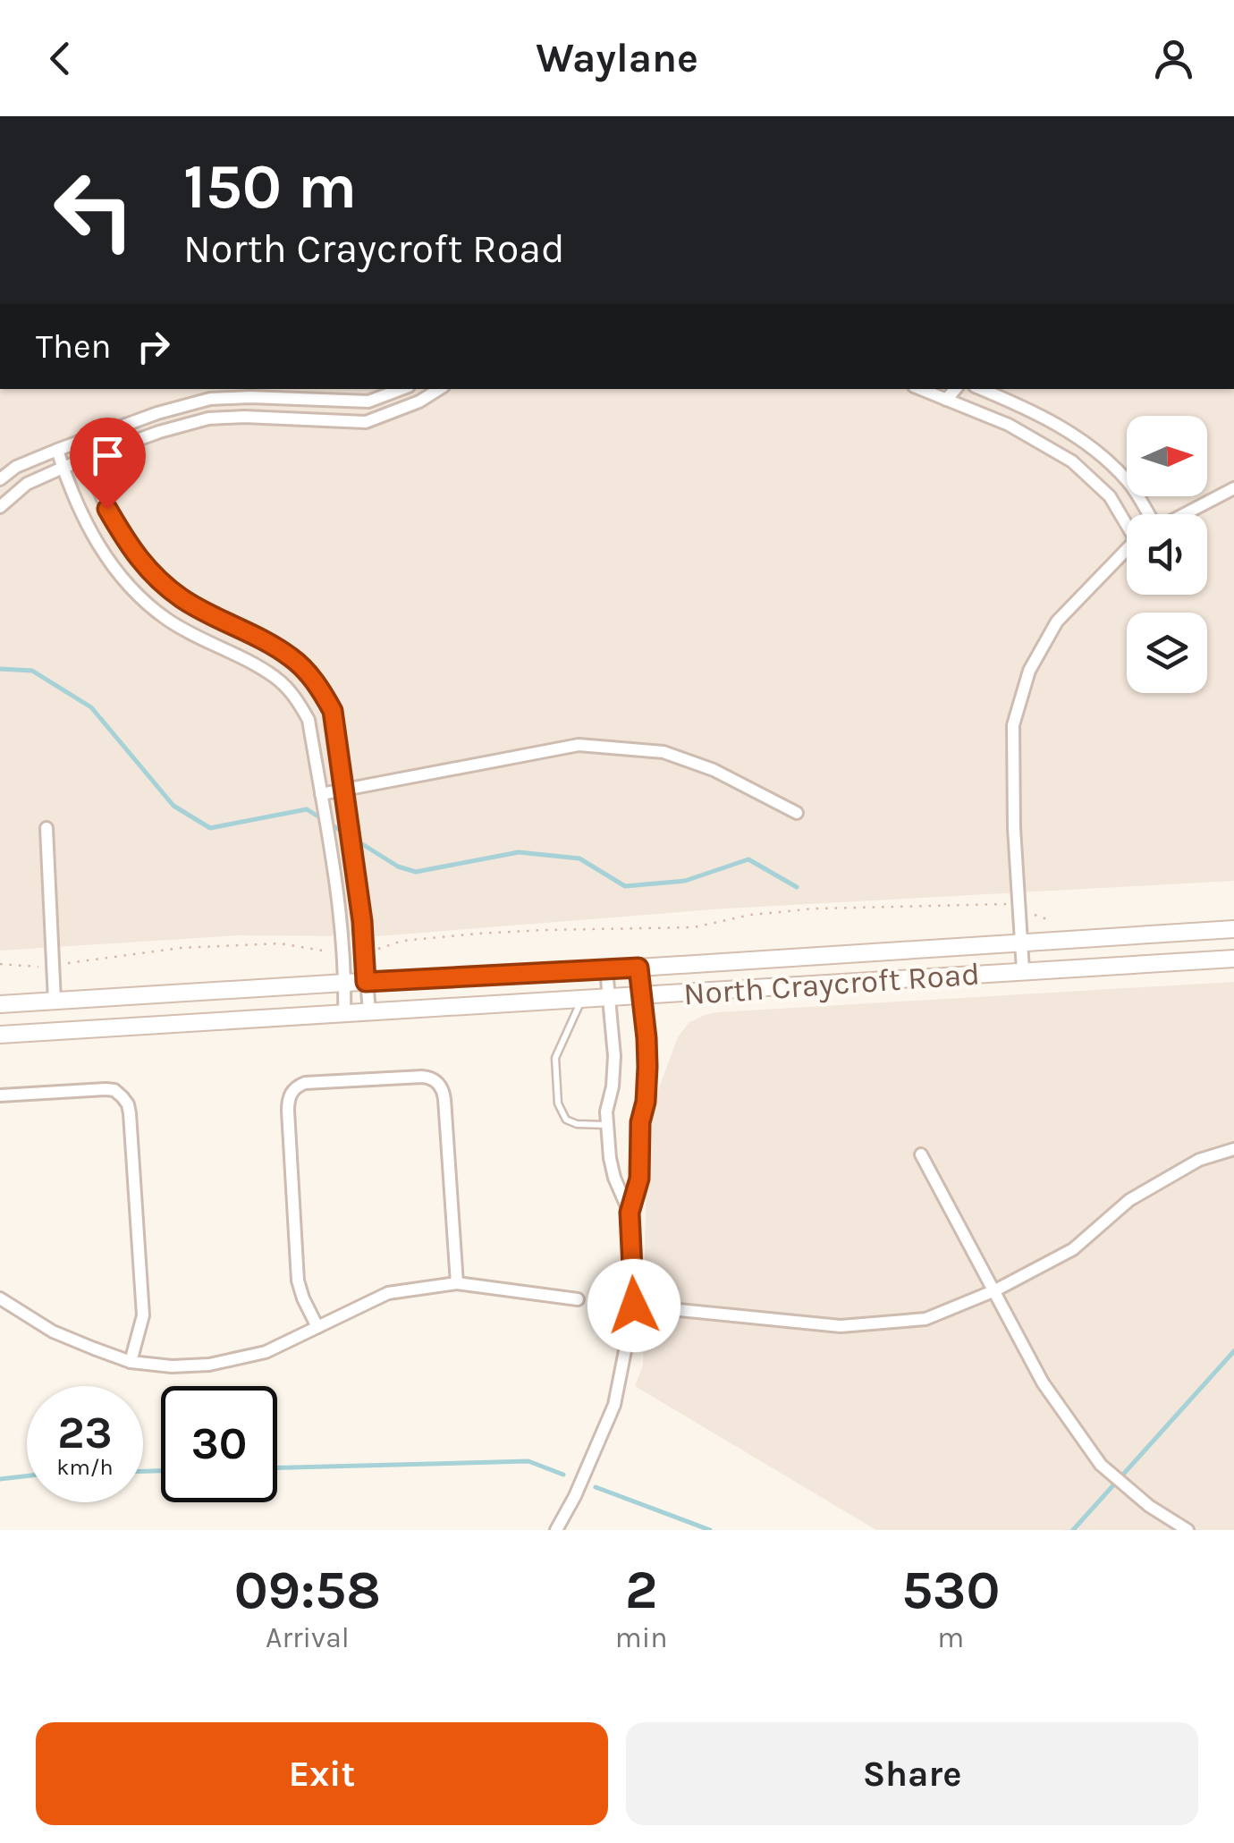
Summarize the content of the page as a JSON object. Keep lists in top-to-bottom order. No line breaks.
{"streets":{"main road":["North Craycroft Road"]},"north":"right","page":{"header":"Waylane","turn":["150 m","North Craycroft Road"],"then":"Then","speed":"23 km/h","limit":"30","eta":["09:58","Arrival","2","min","530","m"],"buttons":["Exit","Share"]}}
